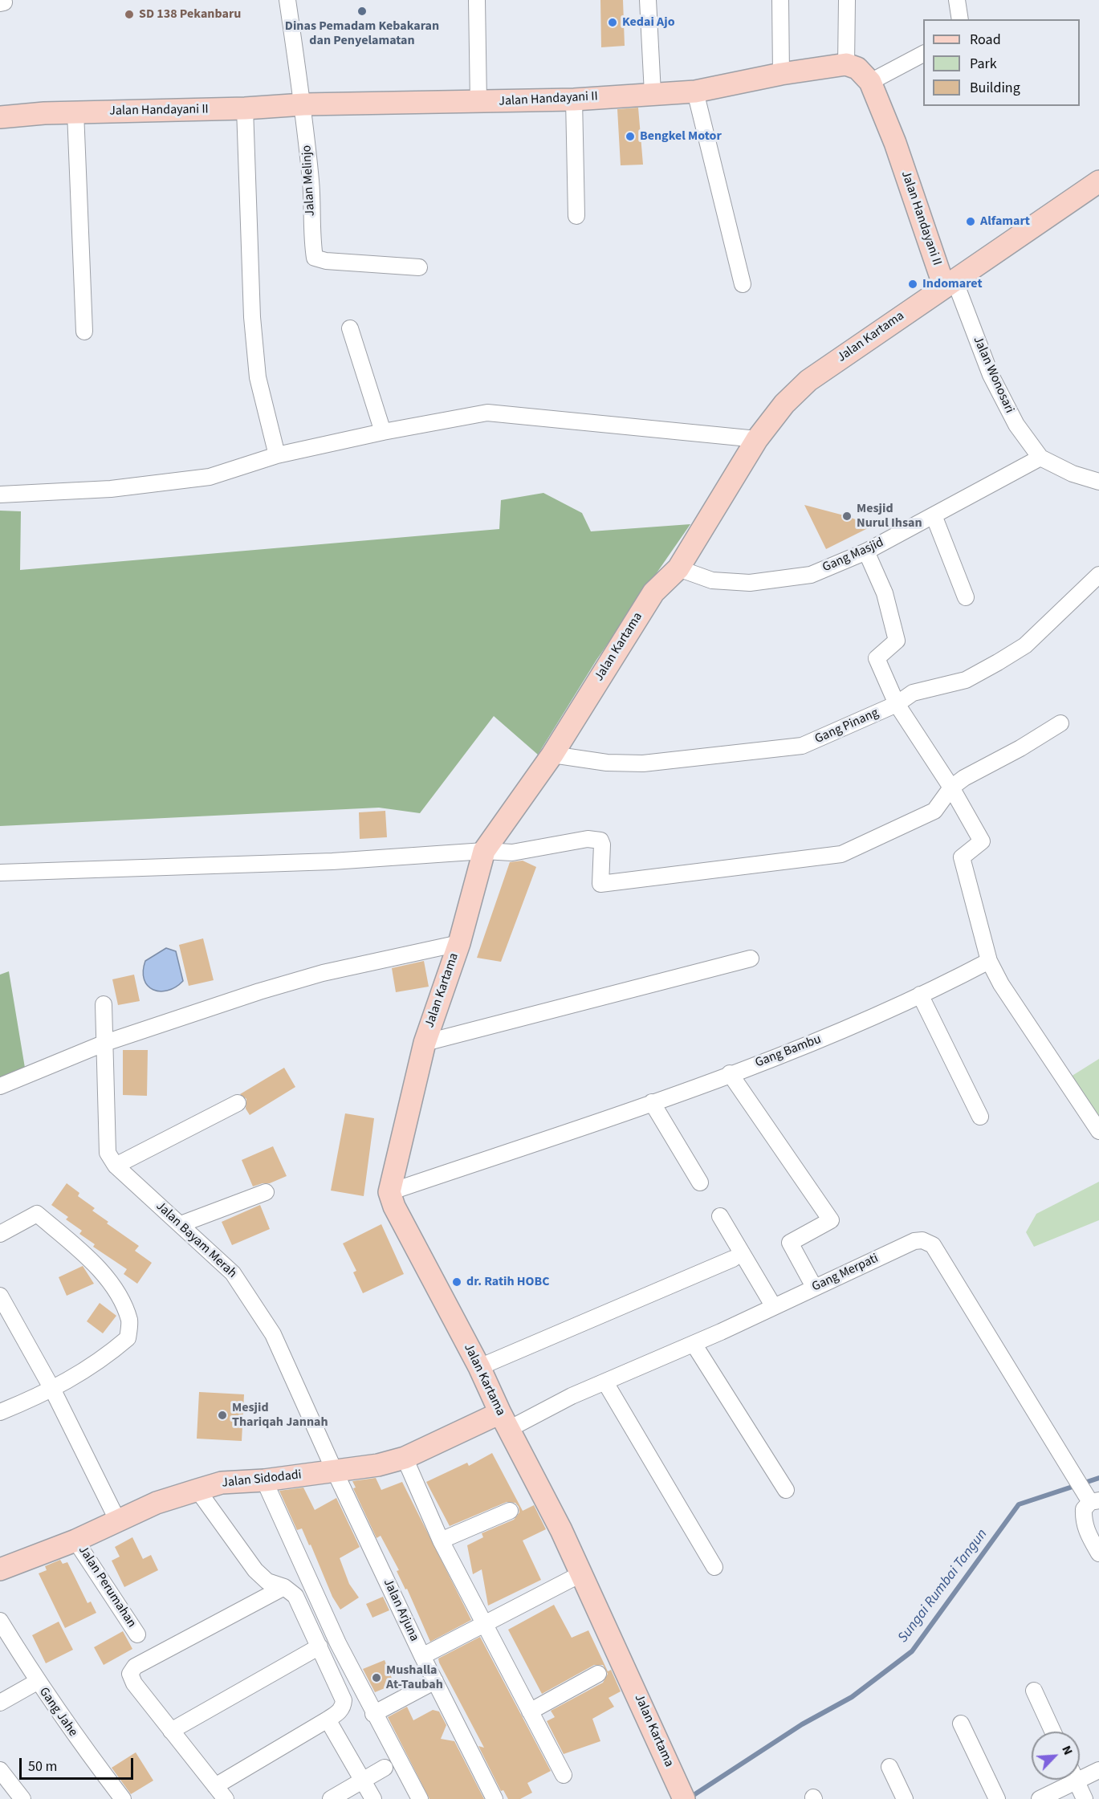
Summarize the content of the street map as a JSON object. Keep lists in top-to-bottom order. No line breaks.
{"streets":{"main road":["Jalan Handayani II","Jalan Kartama","Jalan Sidodadi"],"street":["Jalan Melinjo","Jalan Wonosari","Gang Masjid","Gang Pinang","Gang Bambu","Jalan Bayam Merah","Gang Merpati","Jalan Perumahan","Jalan Arjuna","Gang Jahe"]},"crossings":[["Jalan Handayani II","Jalan Melinjo"],["Jalan Handayani II","Jalan Kartama"],["Jalan Handayani II","Jalan Wonosari"],["Jalan Kartama","Jalan Wonosari"],["Jalan Kartama","Gang Masjid"],["Jalan Kartama","Gang Pinang"],["Jalan Kartama","Gang Bambu"],["Jalan Kartama","Gang Merpati"],["Jalan Kartama","Jalan Sidodadi"],["Jalan Wonosari","Gang Masjid"],["Jalan Bayam Merah","Jalan Sidodadi"],["Jalan Bayam Merah","Jalan Arjuna"],["Gang Merpati","Jalan Sidodadi"],["Jalan Sidodadi","Jalan Perumahan"],["Jalan Sidodadi","Jalan Arjuna"]],"water":["Sungai Rumbai Tangun"],"places":["Dinas Pemadam Kebakaran dan Penyelamatan","SD 138 Pekanbaru","Kedai Ajo","Bengkel Motor","Alfamart","Indomaret","Mesjid Nurul Ihsan","dr. Ratih HOBC","Mesjid Thariqah Jannah","Mushalla At-Taubah"],"legend":["Road","Park","Building"],"scale_bar":"50 m","north":"top right"}
